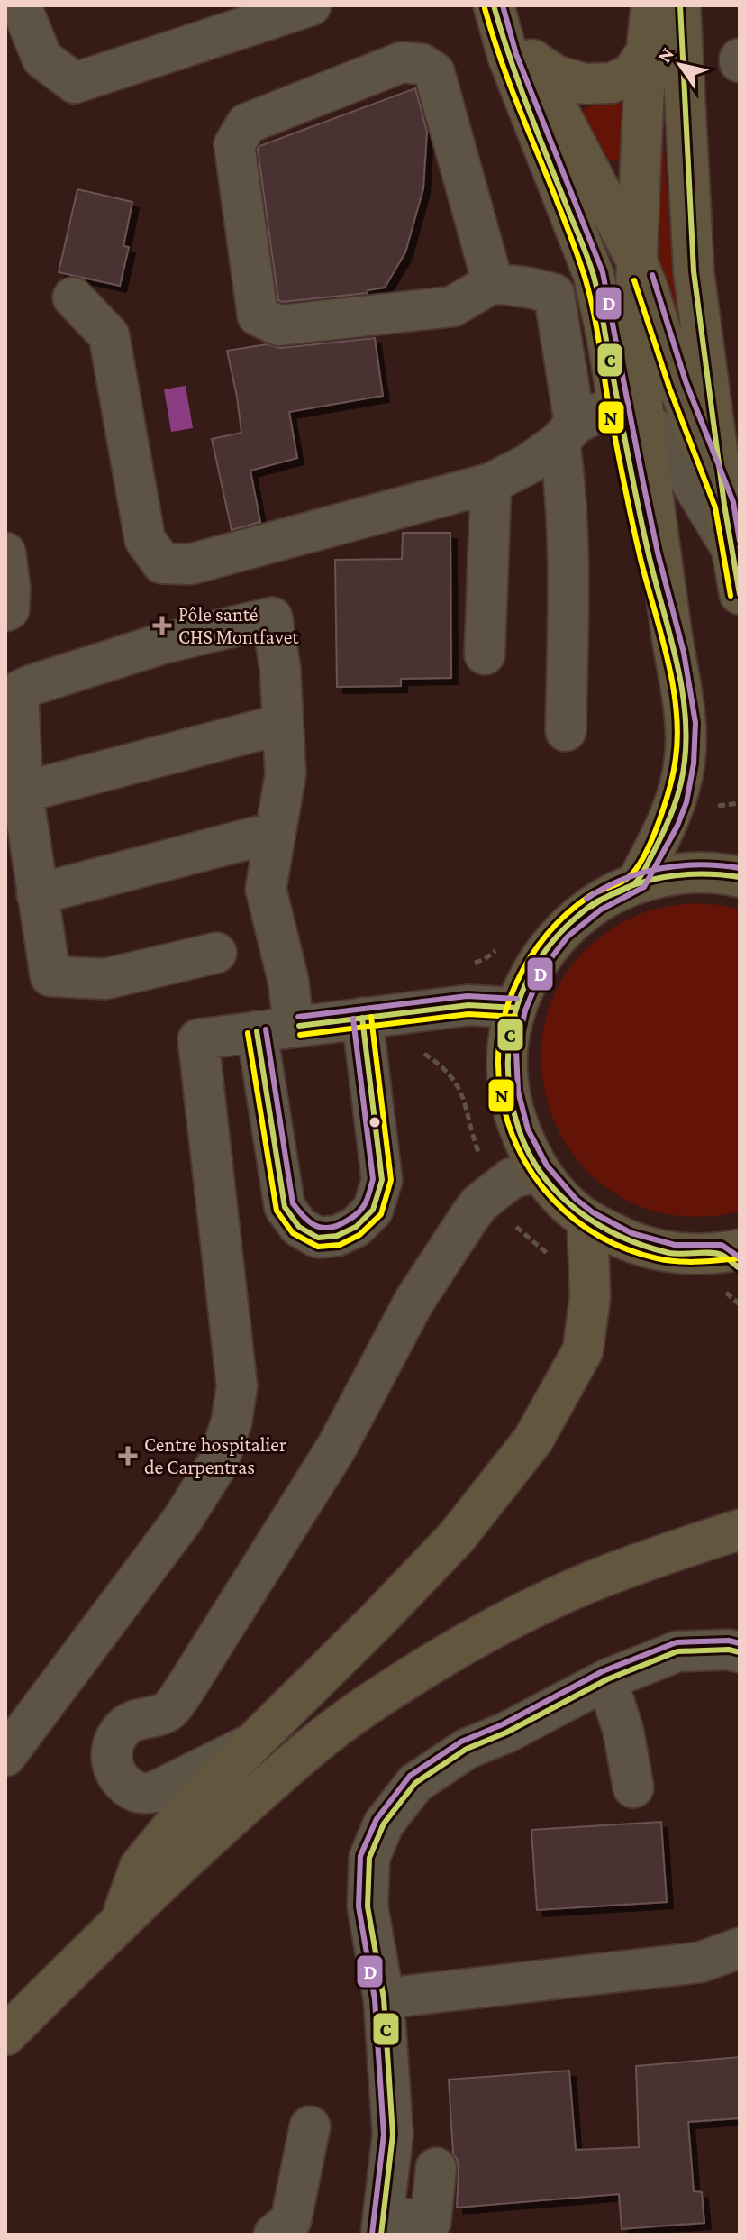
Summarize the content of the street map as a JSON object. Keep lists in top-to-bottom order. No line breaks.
{"places":{"health":["Pôle santé CHS Montfavet","Centre hospitalier de Carpentras"]},"lines":["transit line C","transit line D","transit line N"],"north":"top left"}
